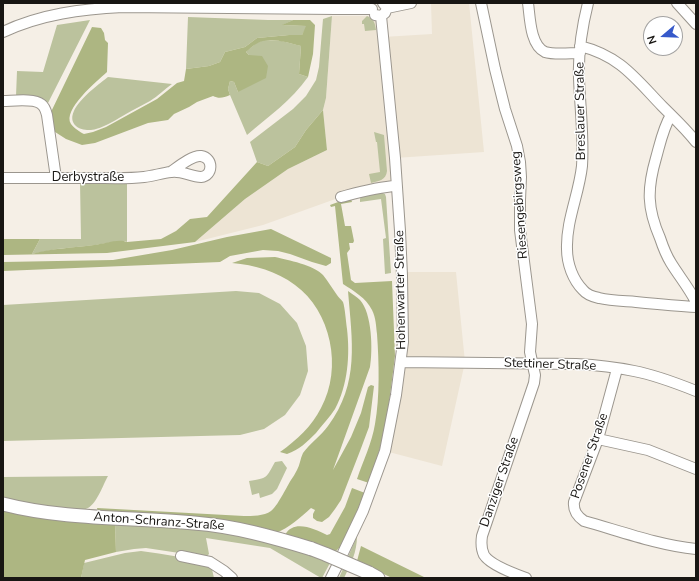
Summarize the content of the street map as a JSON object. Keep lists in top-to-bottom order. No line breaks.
{"streets":{"main road":["Anton-Schranz-Straße"],"street":["Breslauer Straße","Derbystraße","Riesengebirgsweg","Hohenwarter Straße","Stettiner Straße","Posener Straße","Danziger Straße"]},"crossings":[["Riesengebirgsweg","Stettiner Straße"],["Riesengebirgsweg","Danziger Straße"],["Hohenwarter Straße","Stettiner Straße"],["Stettiner Straße","Posener Straße"],["Stettiner Straße","Danziger Straße"]],"north":"left"}
